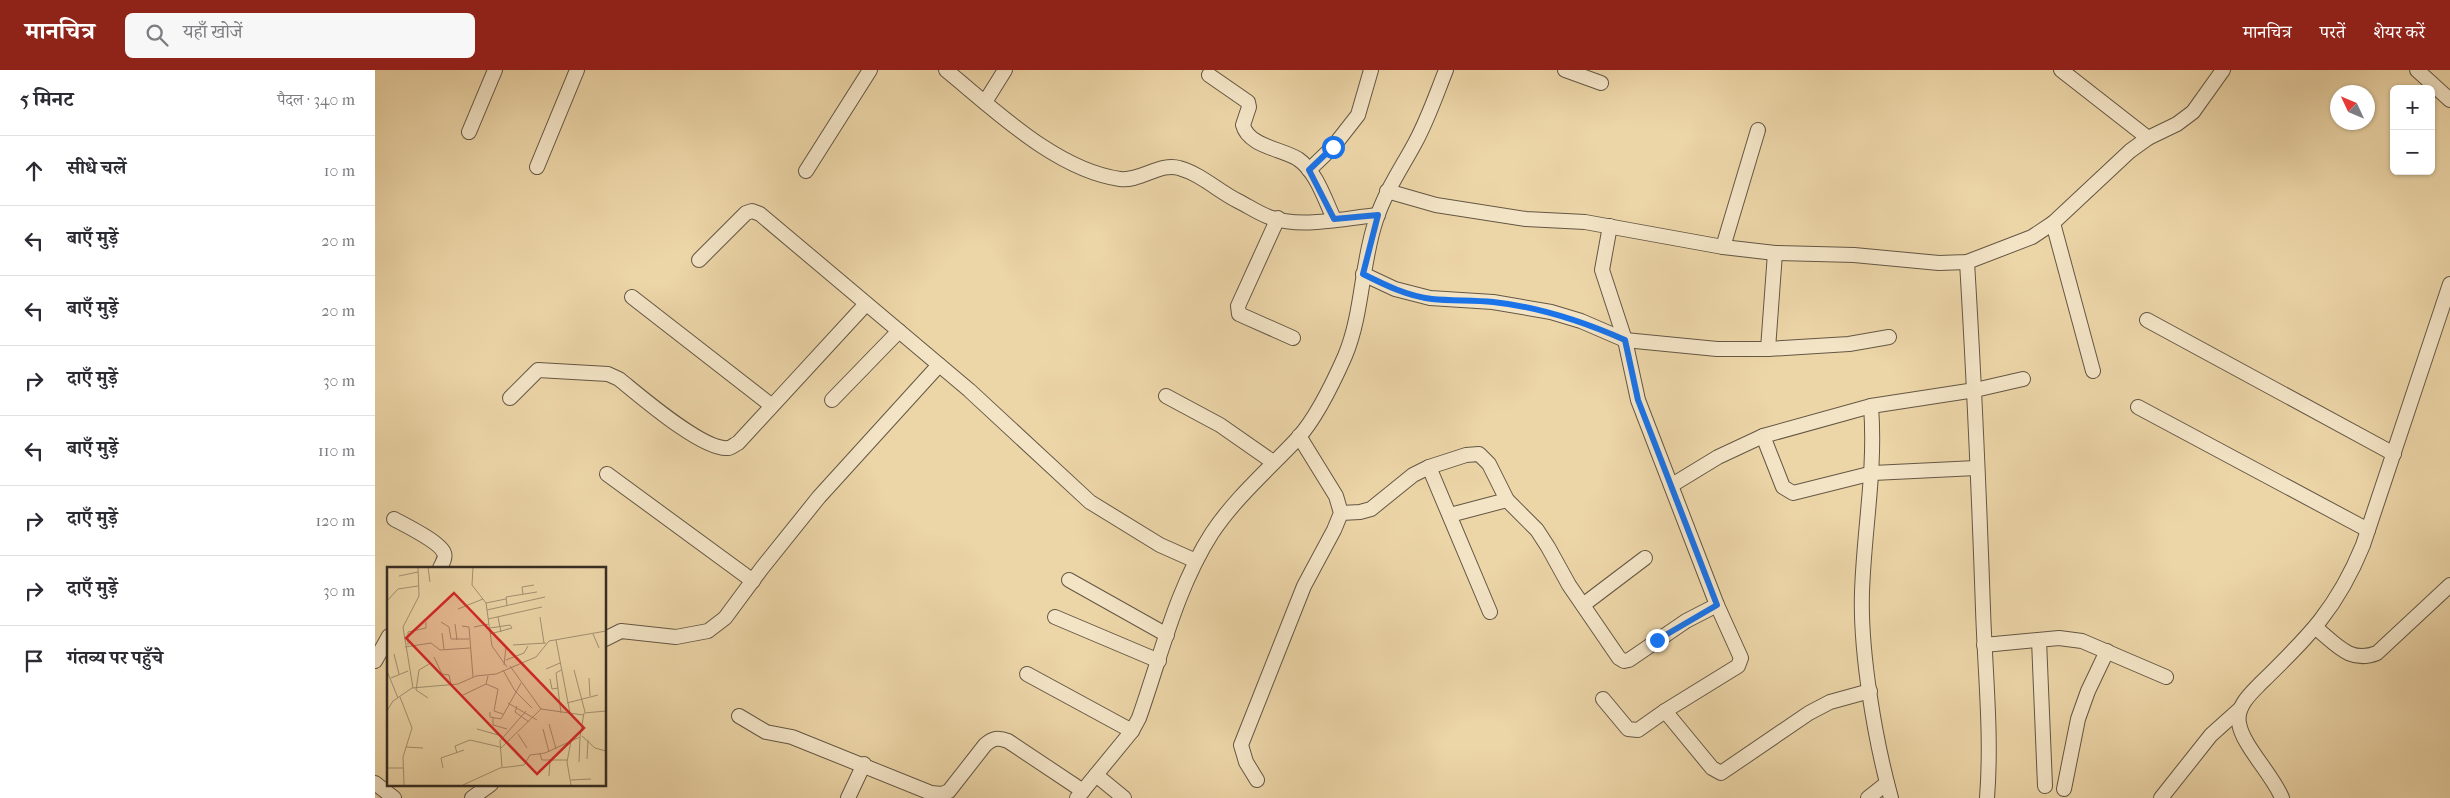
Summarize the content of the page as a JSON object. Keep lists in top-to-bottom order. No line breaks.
{"north":"top left","page":{"header":"मानचित्र","search":"यहाँ खोजें","nav":["मानचित्र","परतें","शेयर करें"],"heading":["5 मिनट","पैदल · 340 m"],"map_buttons":["+","−"],"list":[["सीधे चलें","10 m"],["बाएँ मुड़ें","20 m"],["बाएँ मुड़ें","20 m"],["दाएँ मुड़ें","30 m"],["बाएँ मुड़ें","110 m"],["दाएँ मुड़ें","120 m"],["दाएँ मुड़ें","30 m"],"गंतव्य पर पहुँचे"]}}
